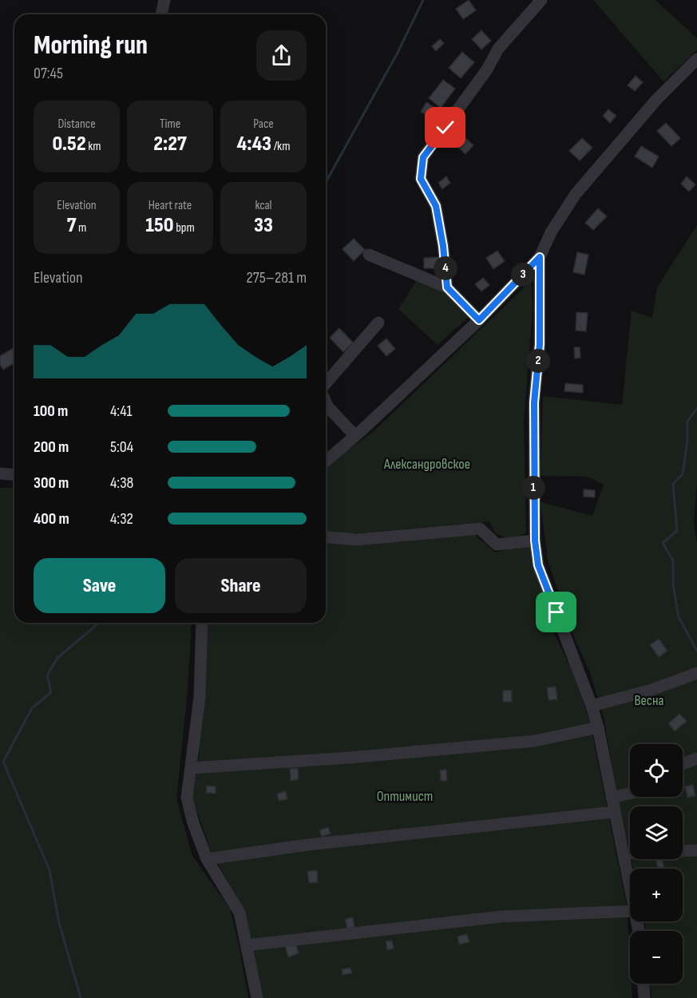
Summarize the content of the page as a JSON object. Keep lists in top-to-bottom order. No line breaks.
{"parks":["Александровское","Весна","Оптимист"],"page":{"heading":["Morning run","07:45"],"stats":[["Distance","0.52 km"],["Time","2:27"],["Pace","4:43 /km"],["Elevation","7 m"],["Heart rate","150 bpm"],["kcal","33"]],"pins":["4","3","2","1"],"chart":["Elevation","275–281 m"],"list":[{"name":"100 m","note":"4:41"},{"name":"200 m","note":"5:04"},{"name":"300 m","note":"4:38"},{"name":"400 m","note":"4:32"}],"buttons":["Save","Share"],"map_buttons":["+","−"]}}
